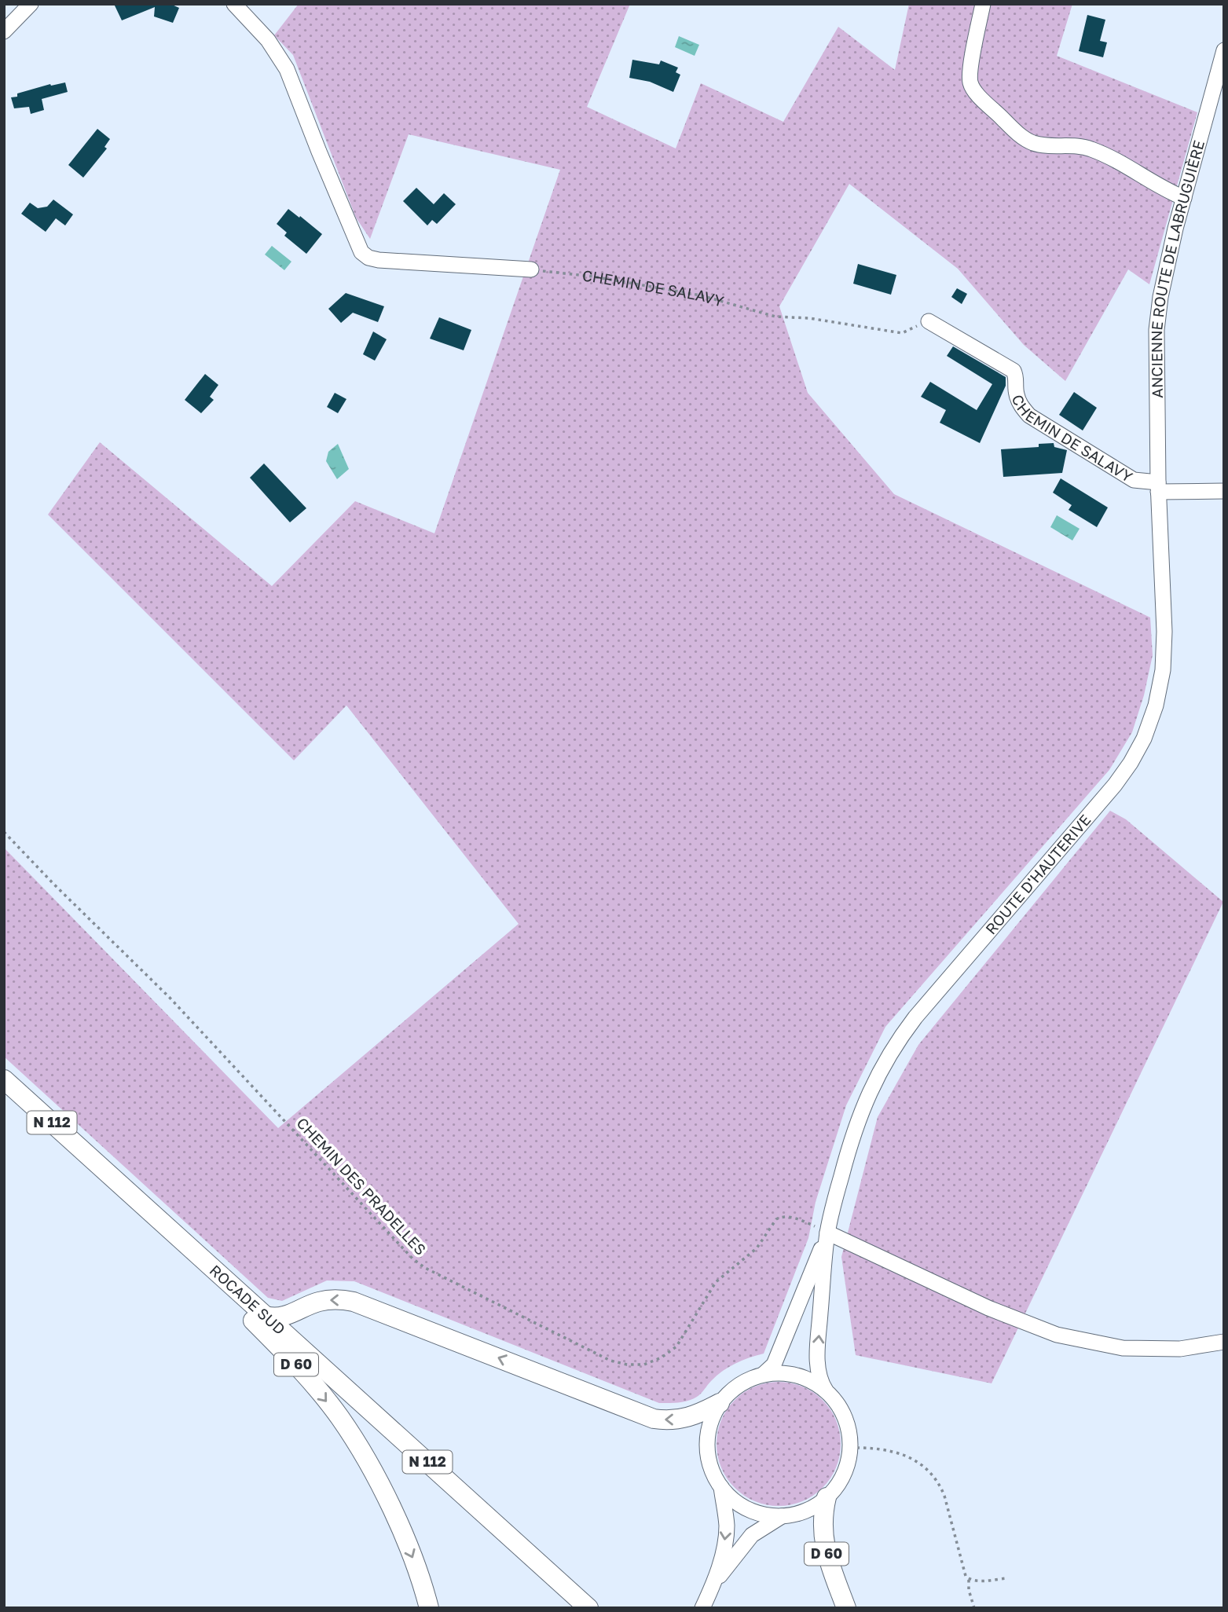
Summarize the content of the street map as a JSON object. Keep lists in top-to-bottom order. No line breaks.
{"streets":{"main road":["N 112","ROCADE SUD","D 60"],"street":["ANCIENNE ROUTE DE LABRUGUIÈRE","CHEMIN DE SALAVY","ROUTE D'HAUTERIVE"],"path":["CHEMIN DES PRADELLES"]},"crossings":[["ANCIENNE ROUTE DE LABRUGUIÈRE","CHEMIN DE SALAVY"],["ANCIENNE ROUTE DE LABRUGUIÈRE","ROUTE D'HAUTERIVE"],["CHEMIN DE SALAVY","ROUTE D'HAUTERIVE"],["ROUTE D'HAUTERIVE","CHEMIN DES PRADELLES"],["ROUTE D'HAUTERIVE","D 60"],["ROCADE SUD","D 60"]]}
